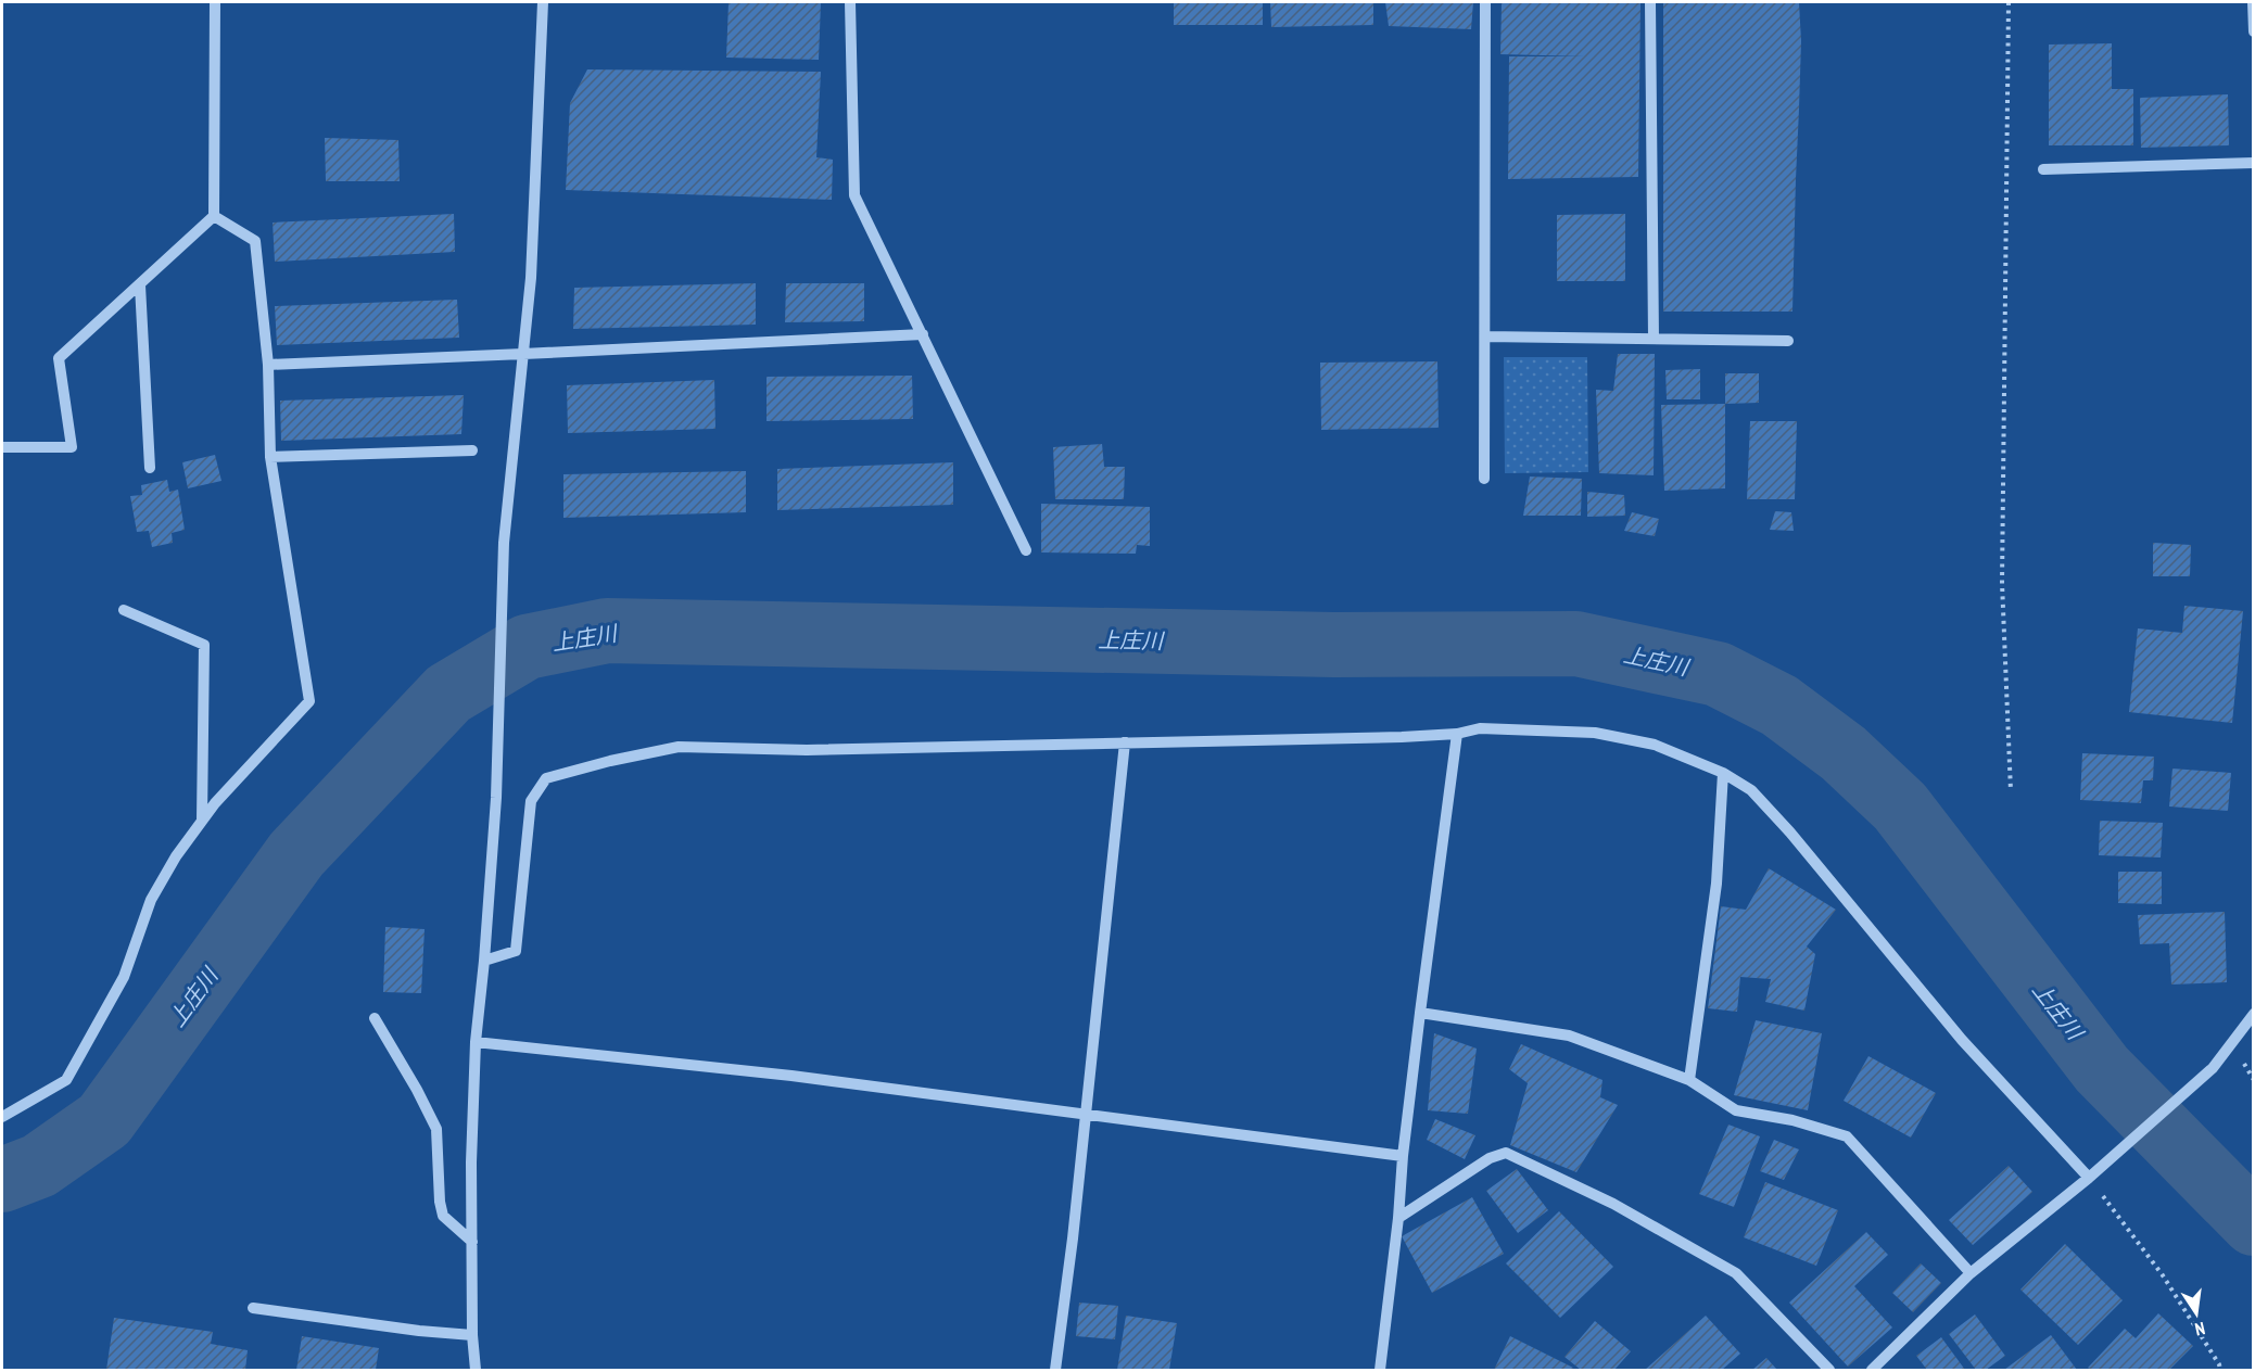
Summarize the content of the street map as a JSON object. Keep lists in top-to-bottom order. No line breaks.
{"water":["上庄川"],"north":"bottom"}
